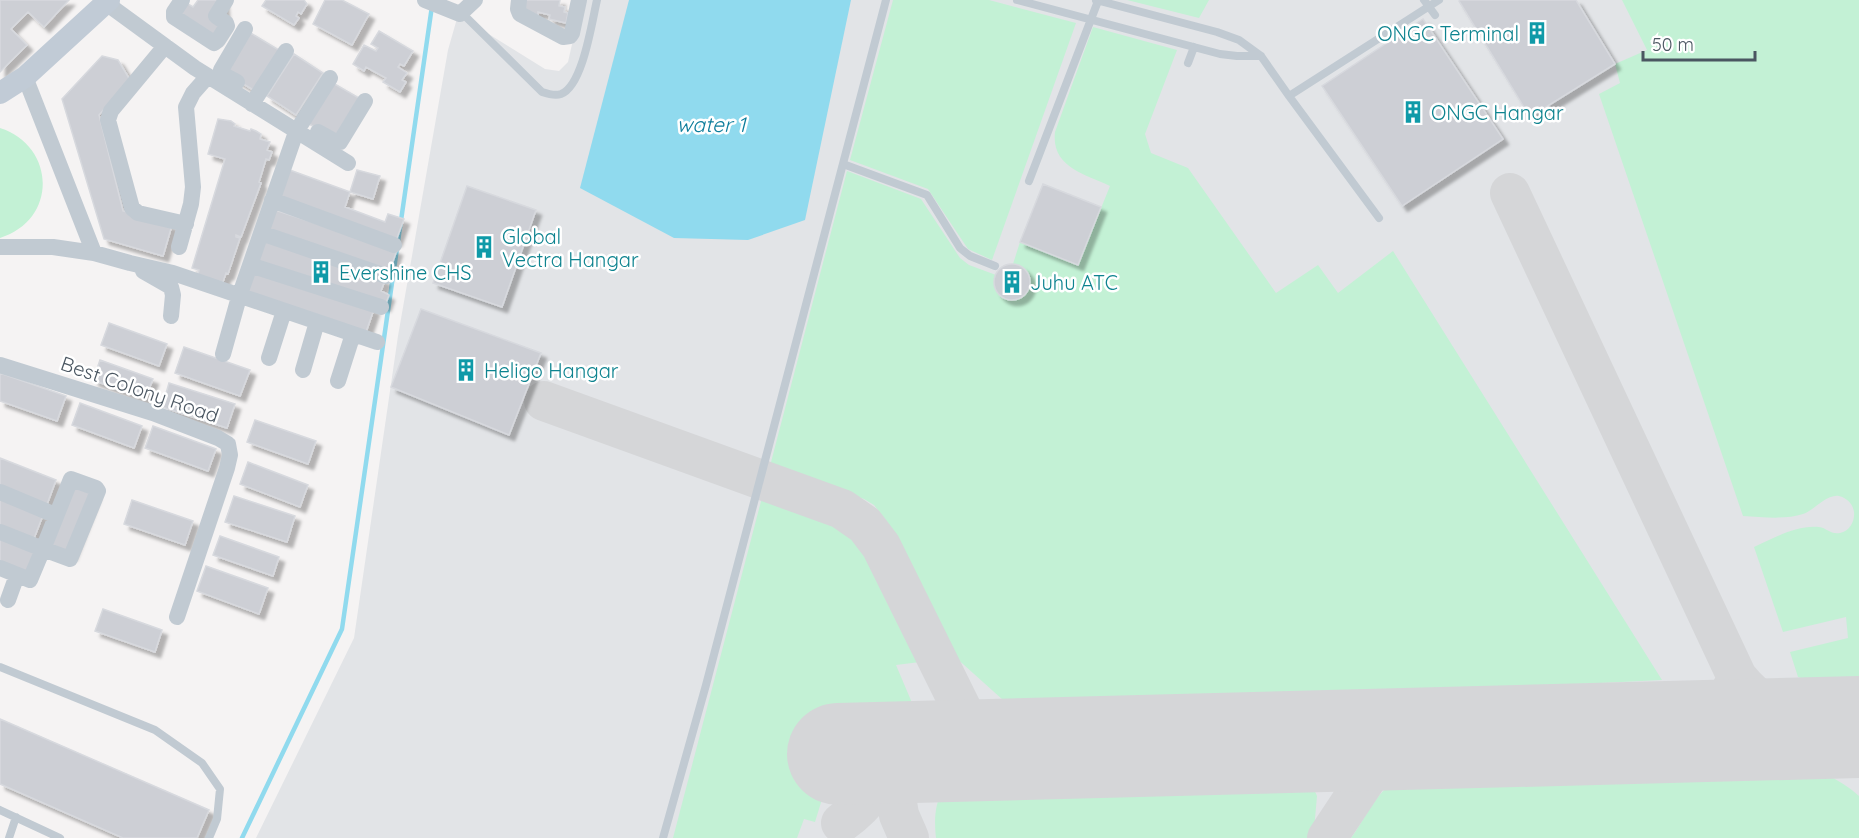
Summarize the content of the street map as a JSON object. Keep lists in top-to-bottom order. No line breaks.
{"streets":{"street":["Best Colony Road"]},"water":["water 1"],"places":{"building":["ONGC Terminal","ONGC Hangar","Global Vectra Hangar","Evershine CHS","Juhu ATC","Heligo Hangar"]},"scale_bar":"50 m"}
